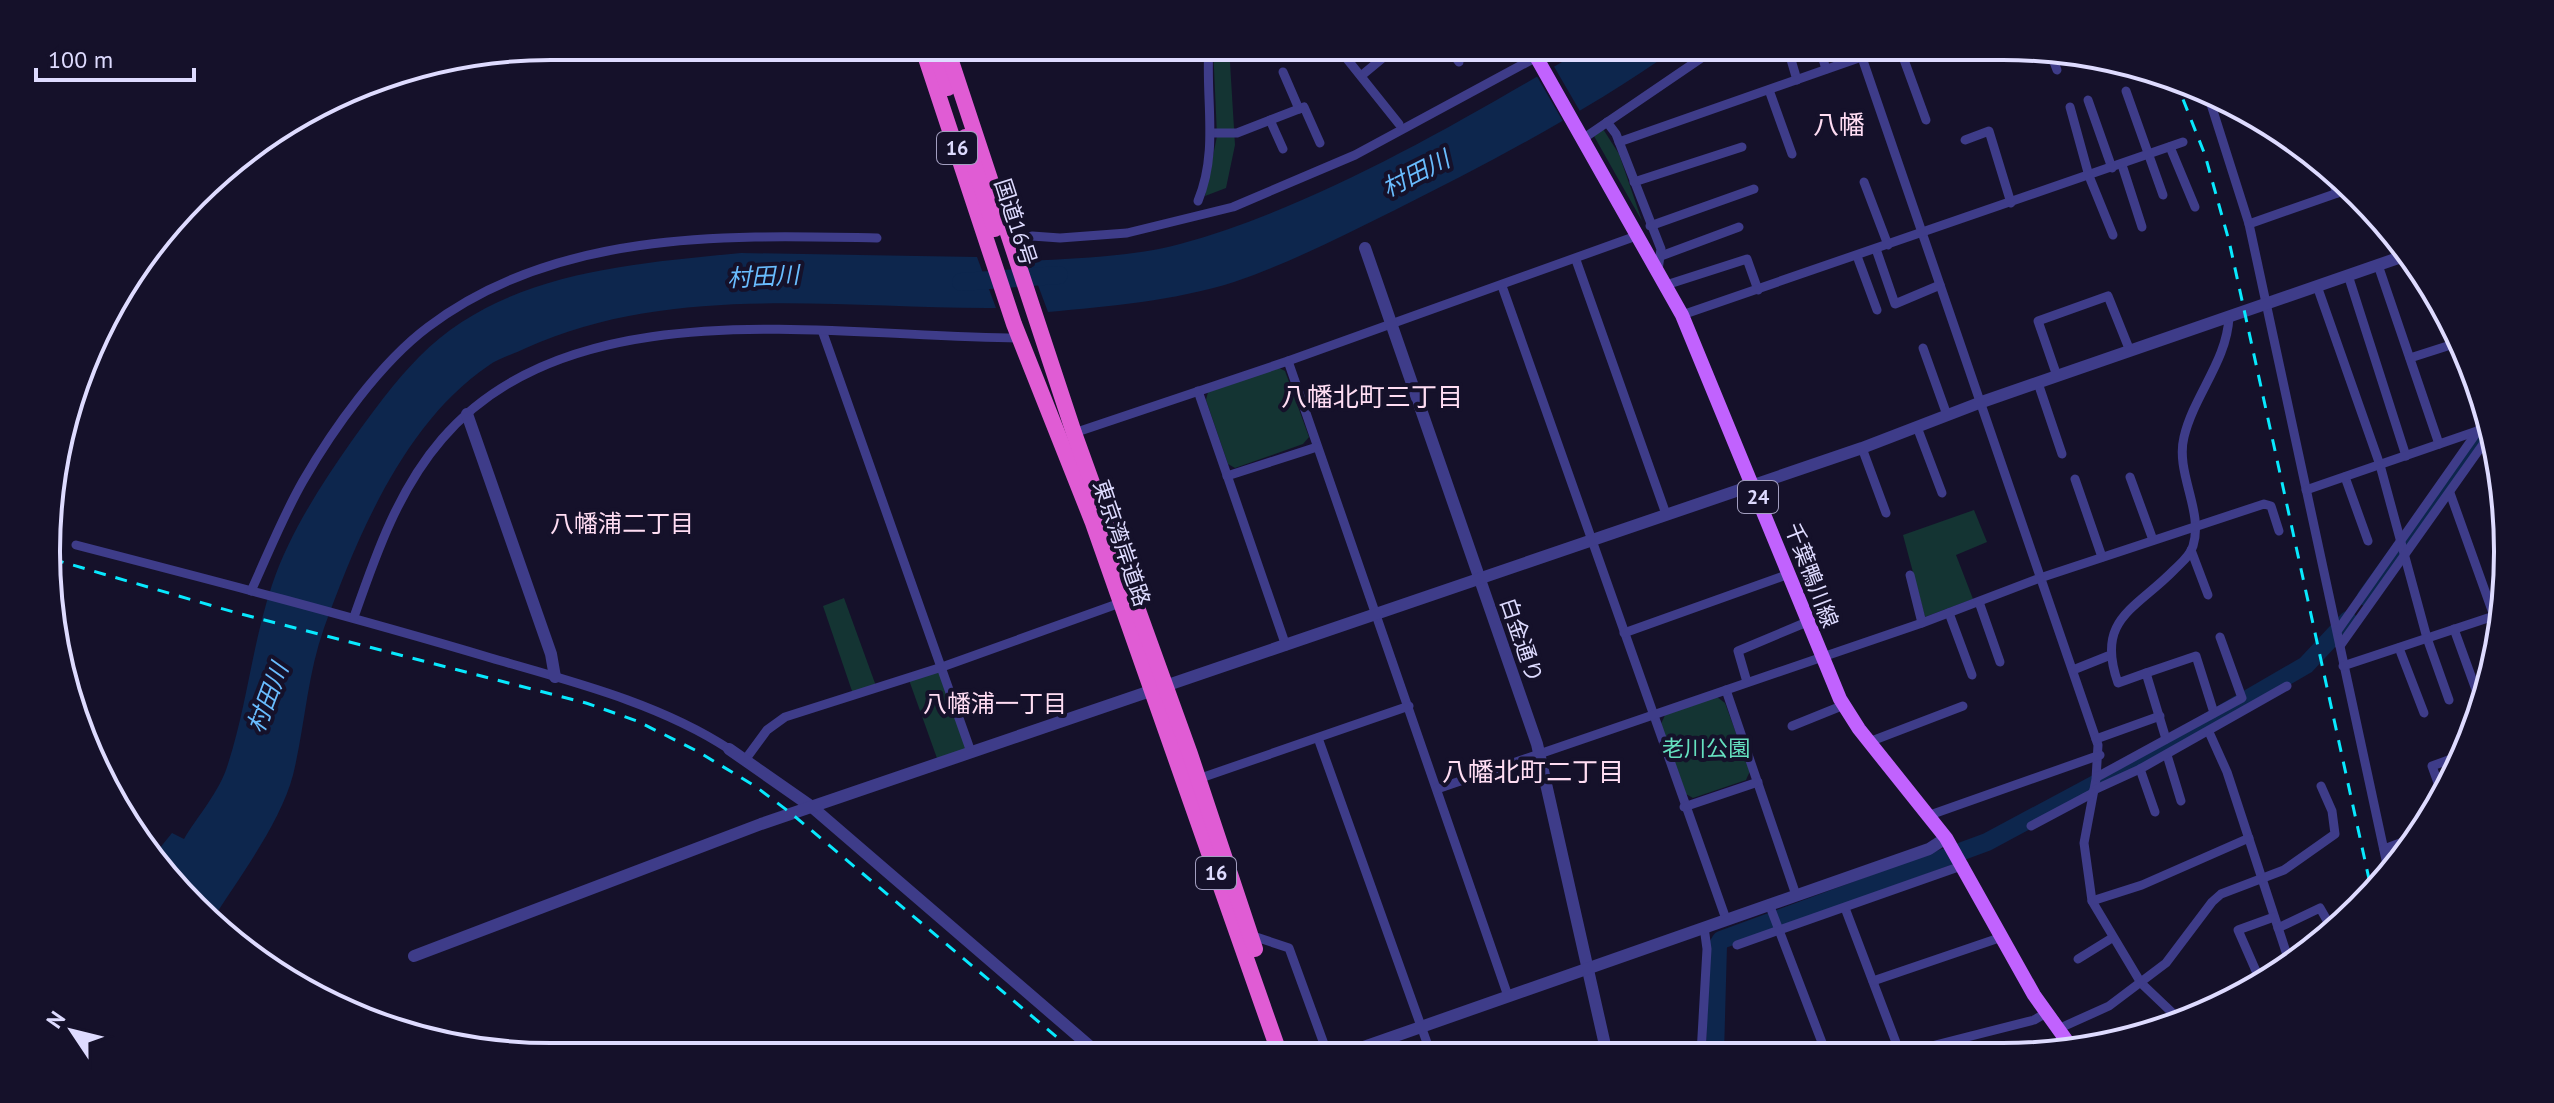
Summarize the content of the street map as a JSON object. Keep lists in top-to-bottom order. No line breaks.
{"streets":{"highway":["16","国道16号","東京湾岸道路"],"main road":["24","千葉鴨川線"],"street":["白金通り"]},"crossings":[["国道16号","東京湾岸道路"]],"districts":["八幡","八幡北町三丁目","八幡浦二丁目","八幡浦一丁目","八幡北町二丁目"],"water":["村田川"],"parks":["老川公園"],"scale_bar":"100 m","north":"top left"}
